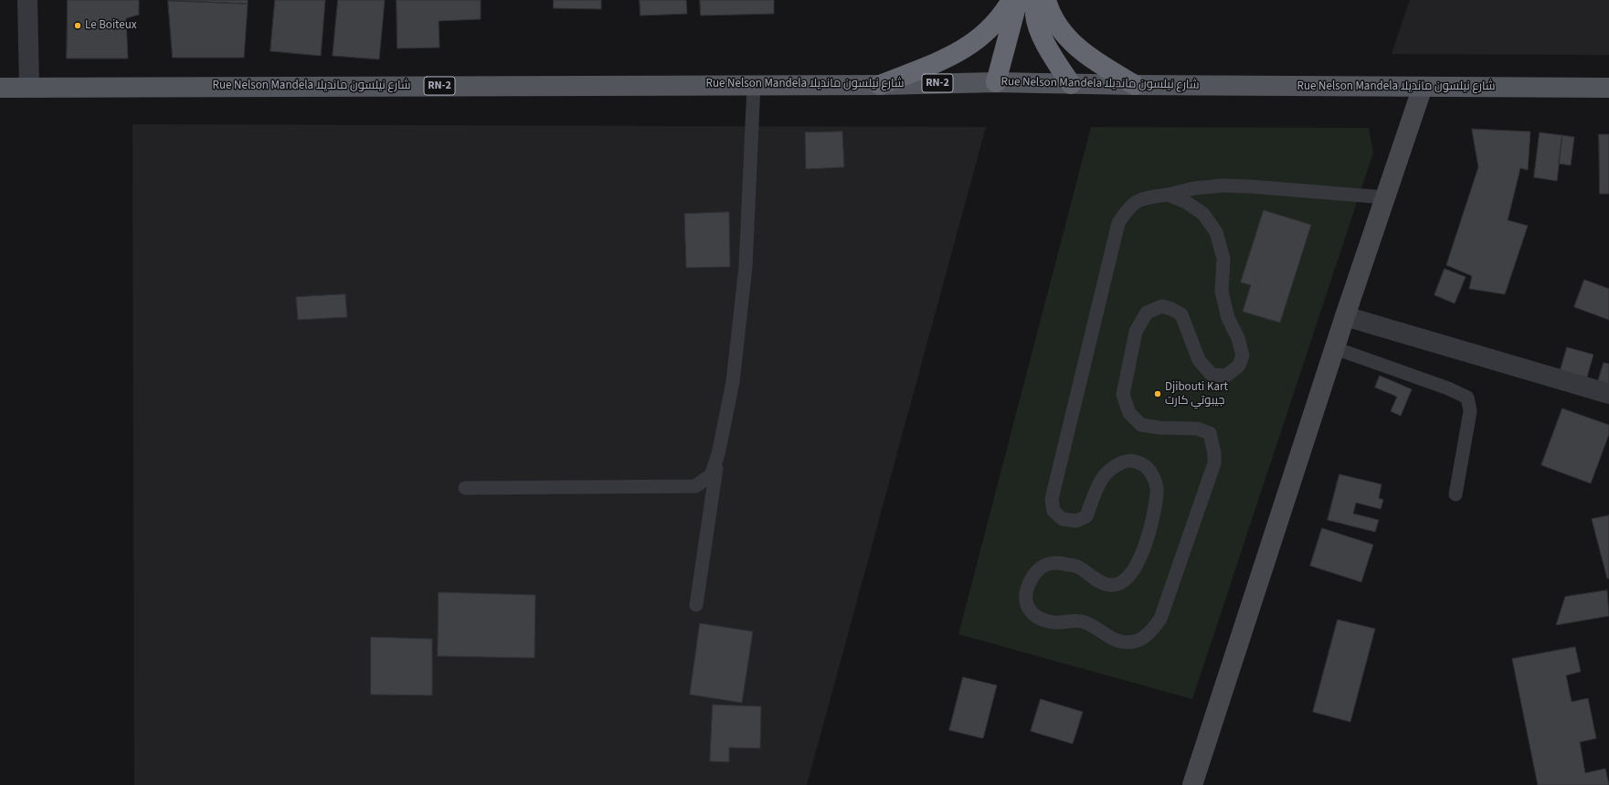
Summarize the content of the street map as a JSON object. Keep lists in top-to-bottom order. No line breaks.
{"streets":{"main road":["RN-2","Rue Nelson Mandela شارع نيلسون مانديلا"]},"places":["Le Boiteux","Djibouti Kart جيبوتي كارت"]}
